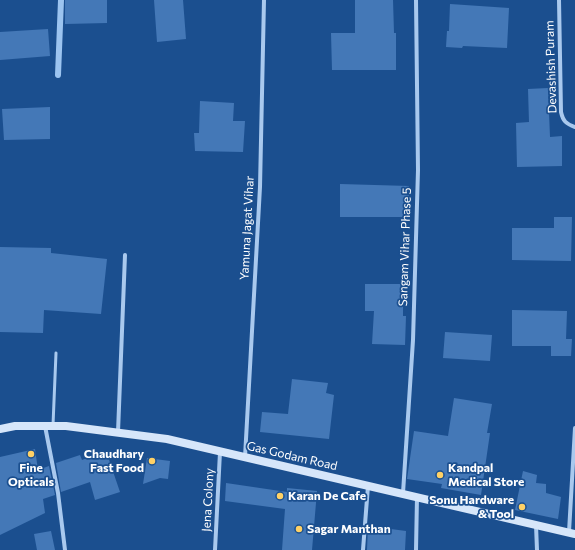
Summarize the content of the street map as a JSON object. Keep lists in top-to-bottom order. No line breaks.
{"streets":{"main road":["Gas Godam Road"],"street":["Devashish Puram","Yamuna Jagat Vihar","Sangam Vihar Phase 5","Jena Colony"]},"crossings":[["Yamuna Jagat Vihar","Gas Godam Road"],["Sangam Vihar Phase 5","Gas Godam Road"],["Gas Godam Road","Jena Colony"]],"places":["Fine Opticals","Chaudhary Fast Food","Kandpal Medical Store","Karan De Cafe","Sonu Hardware & Tool","Sagar Manthan"]}
